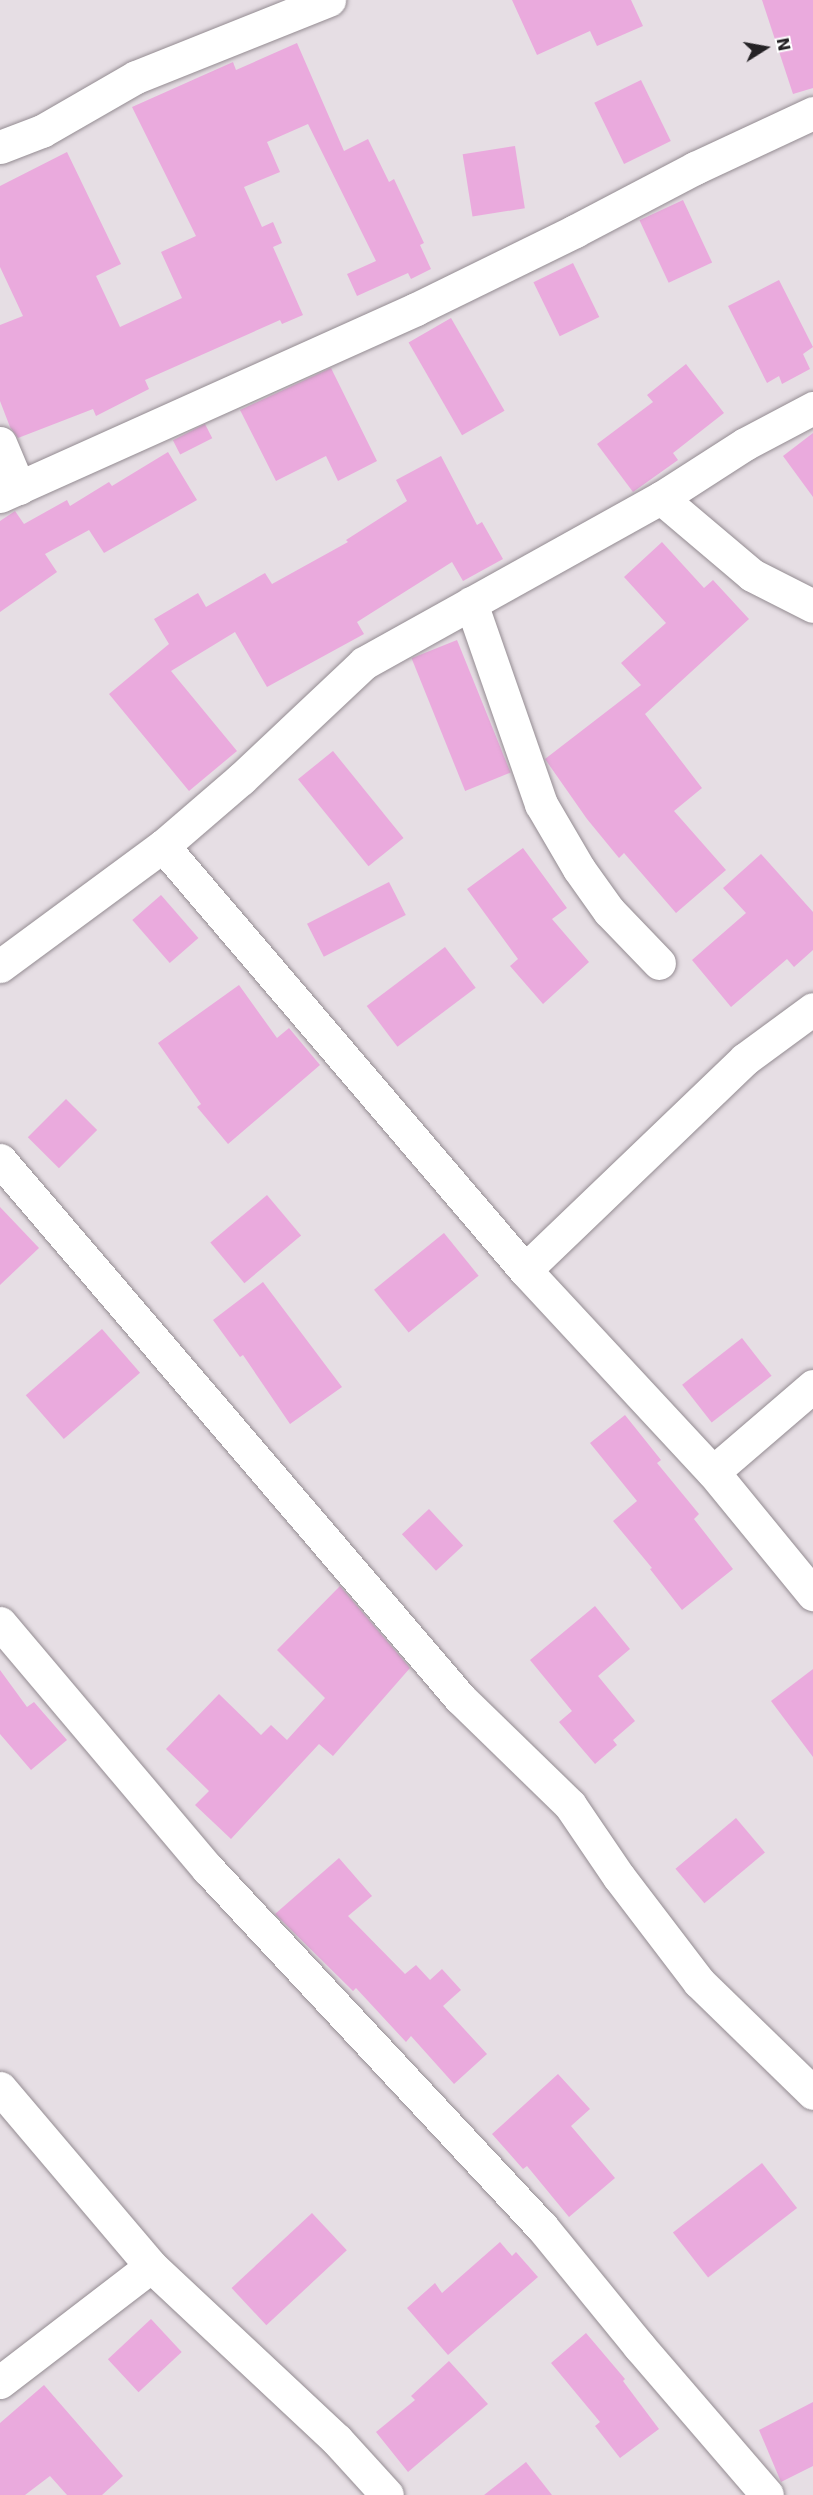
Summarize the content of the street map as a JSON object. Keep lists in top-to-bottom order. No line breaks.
{"north":"right"}
